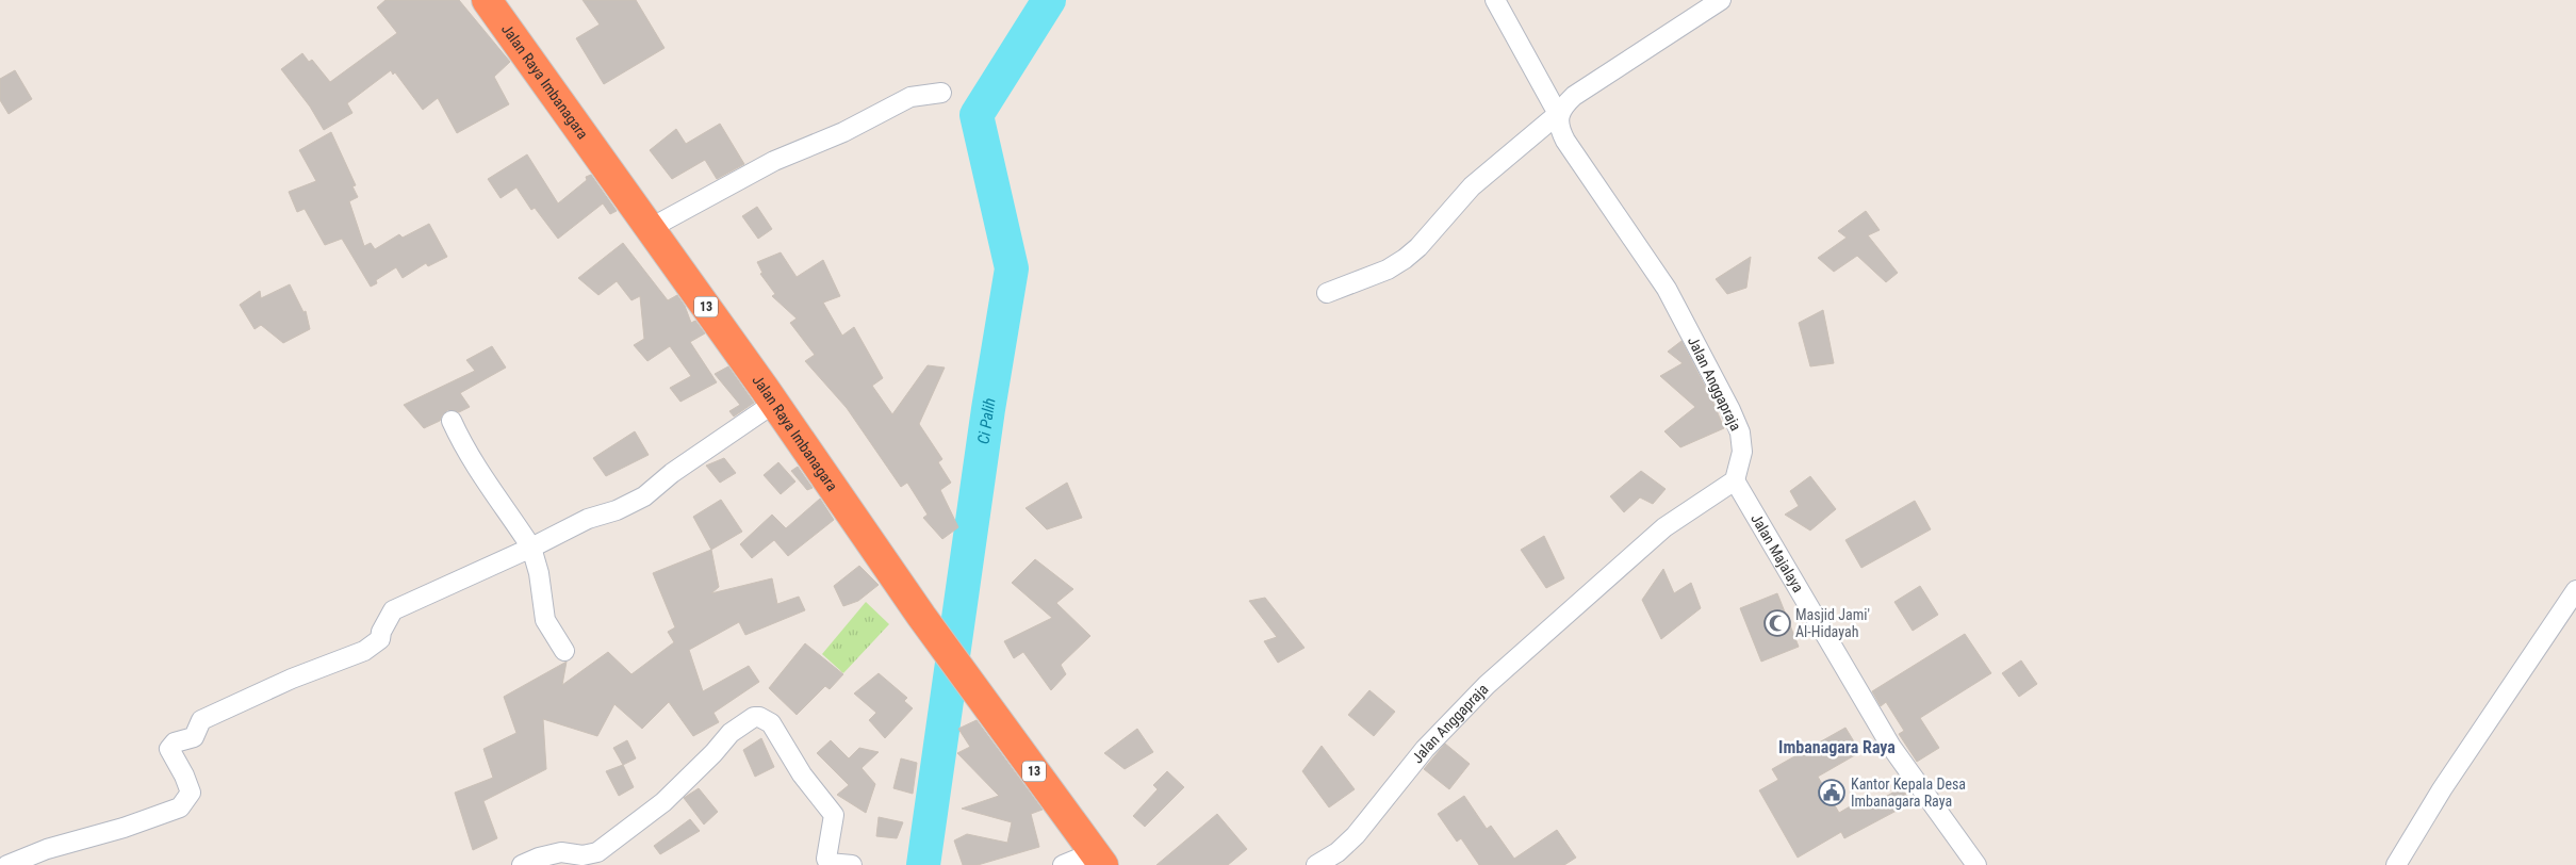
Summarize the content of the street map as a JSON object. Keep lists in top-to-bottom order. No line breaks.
{"streets":{"highway":["Jalan Raya Imbanagara","13"],"street":["Jalan Anggapraja","Jalan Majalaya"]},"crossings":[["Jalan Anggapraja","Jalan Majalaya"]],"districts":["Imbanagara Raya"],"water":["Ci Palih"],"places":{"mosque":["Masjid Jami' Al-Hidayah"],"public building":["Kantor Kepala Desa Imbanagara Raya"]}}
